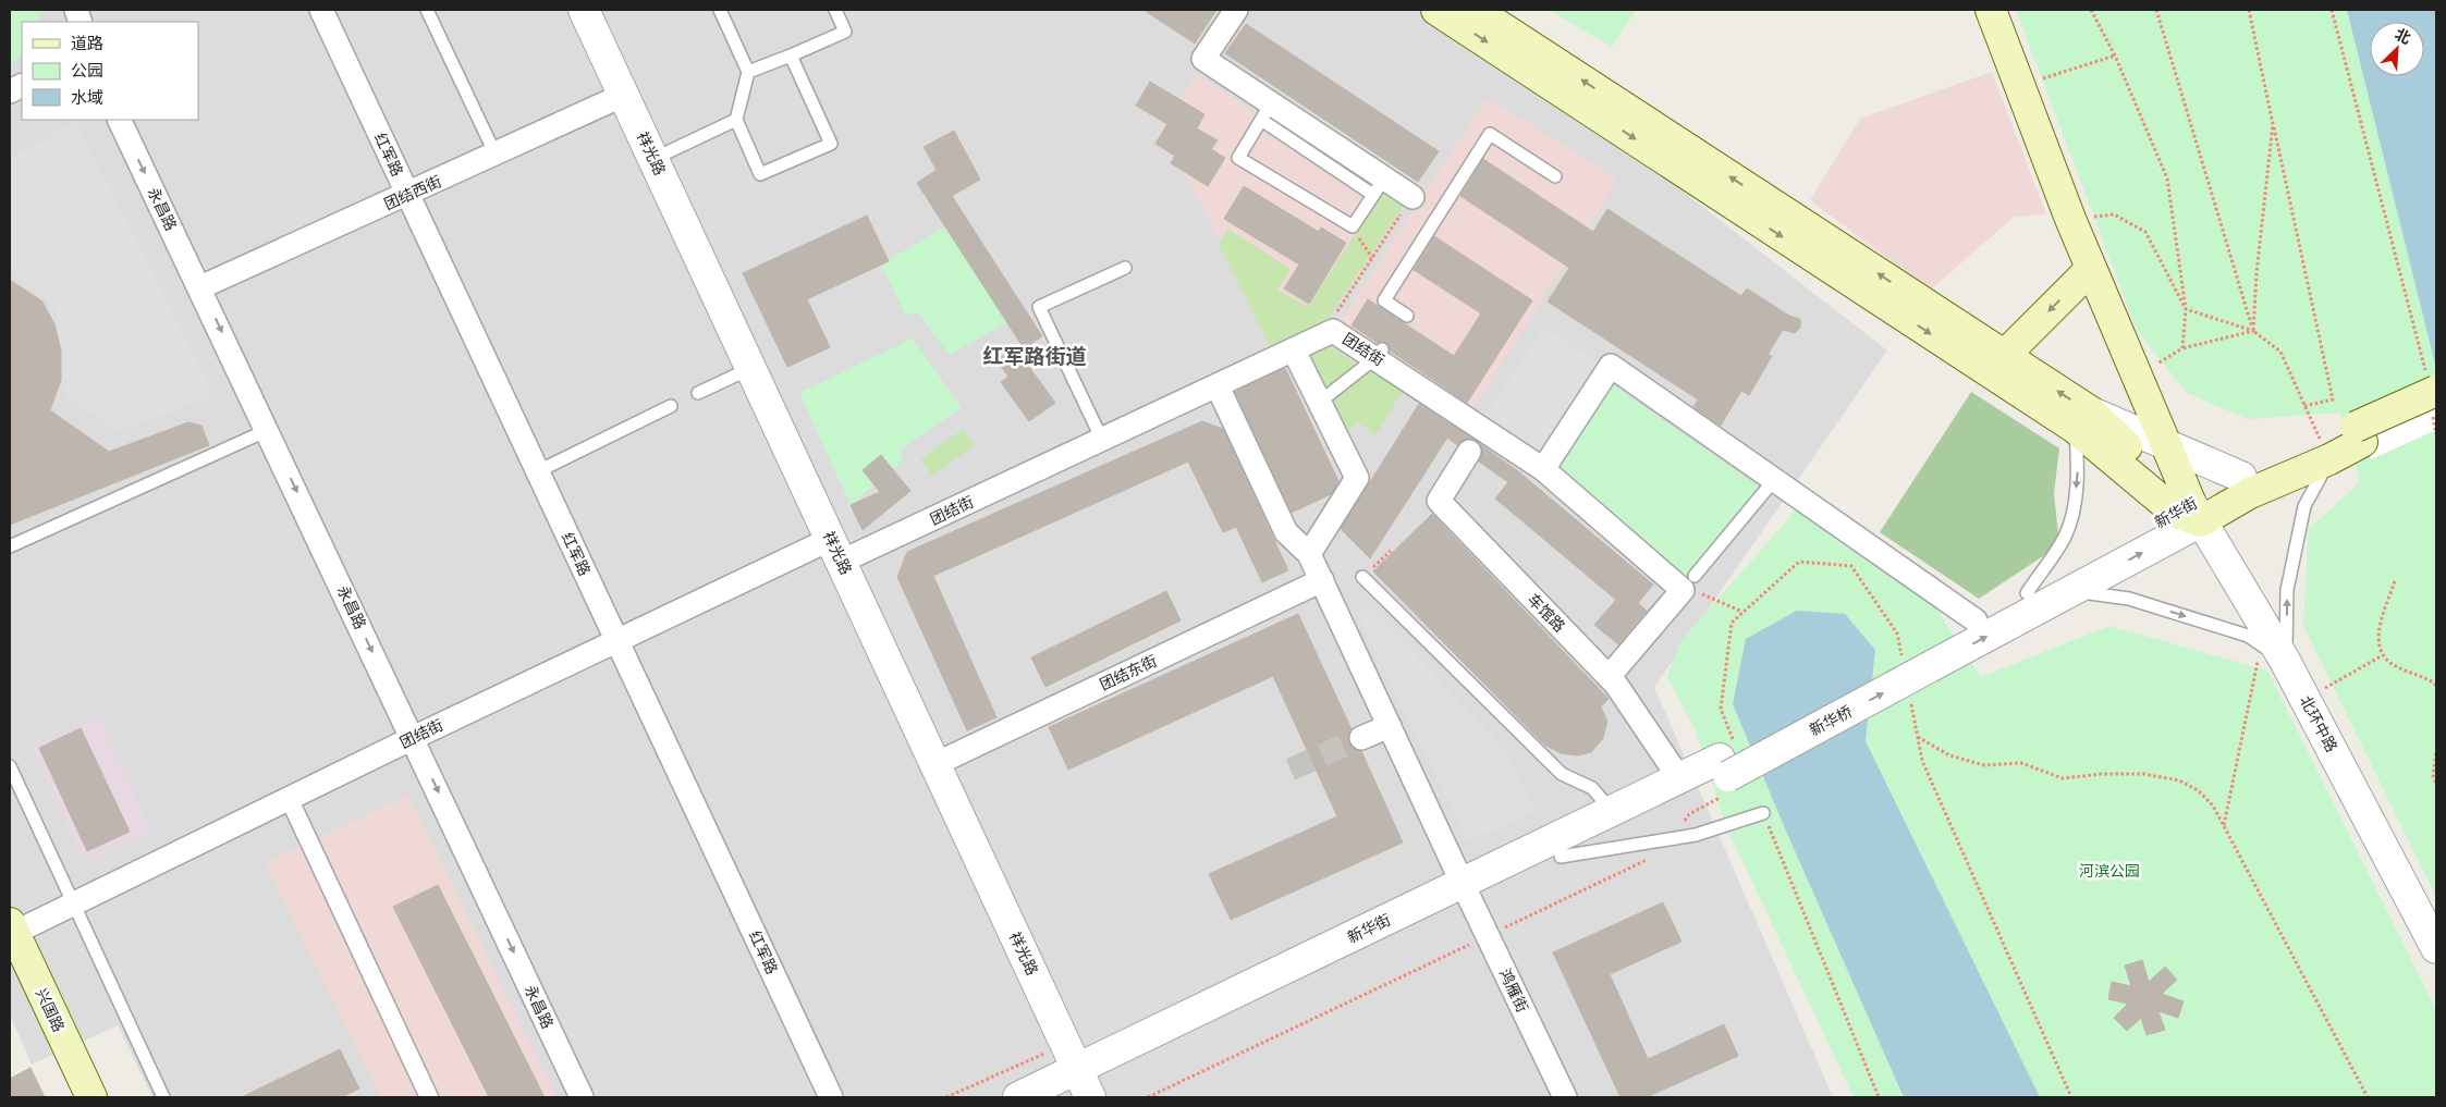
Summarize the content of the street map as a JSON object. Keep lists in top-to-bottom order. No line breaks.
{"streets":{"main road":["新华街","兴国路"],"street":["祥光路","红军路","团结西街","永昌路","团结街","车馆路","团结东街","新华桥","北环中路","鸿雁街"]},"crossings":[["祥光路","团结西街"],["祥光路","团结街"],["祥光路","新华街"],["祥光路","团结东街"],["红军路","团结西街"],["红军路","团结街"],["团结西街","永昌路"],["永昌路","团结街"],["团结街","鸿雁街"],["团结街","兴国路"],["新华街","车馆路"],["新华街","新华桥"],["新华街","北环中路"],["新华街","鸿雁街"],["团结东街","鸿雁街"]],"districts":["红军路街道"],"parks":["河滨公园"],"legend":["道路","公园","水域"],"north":"top right"}
